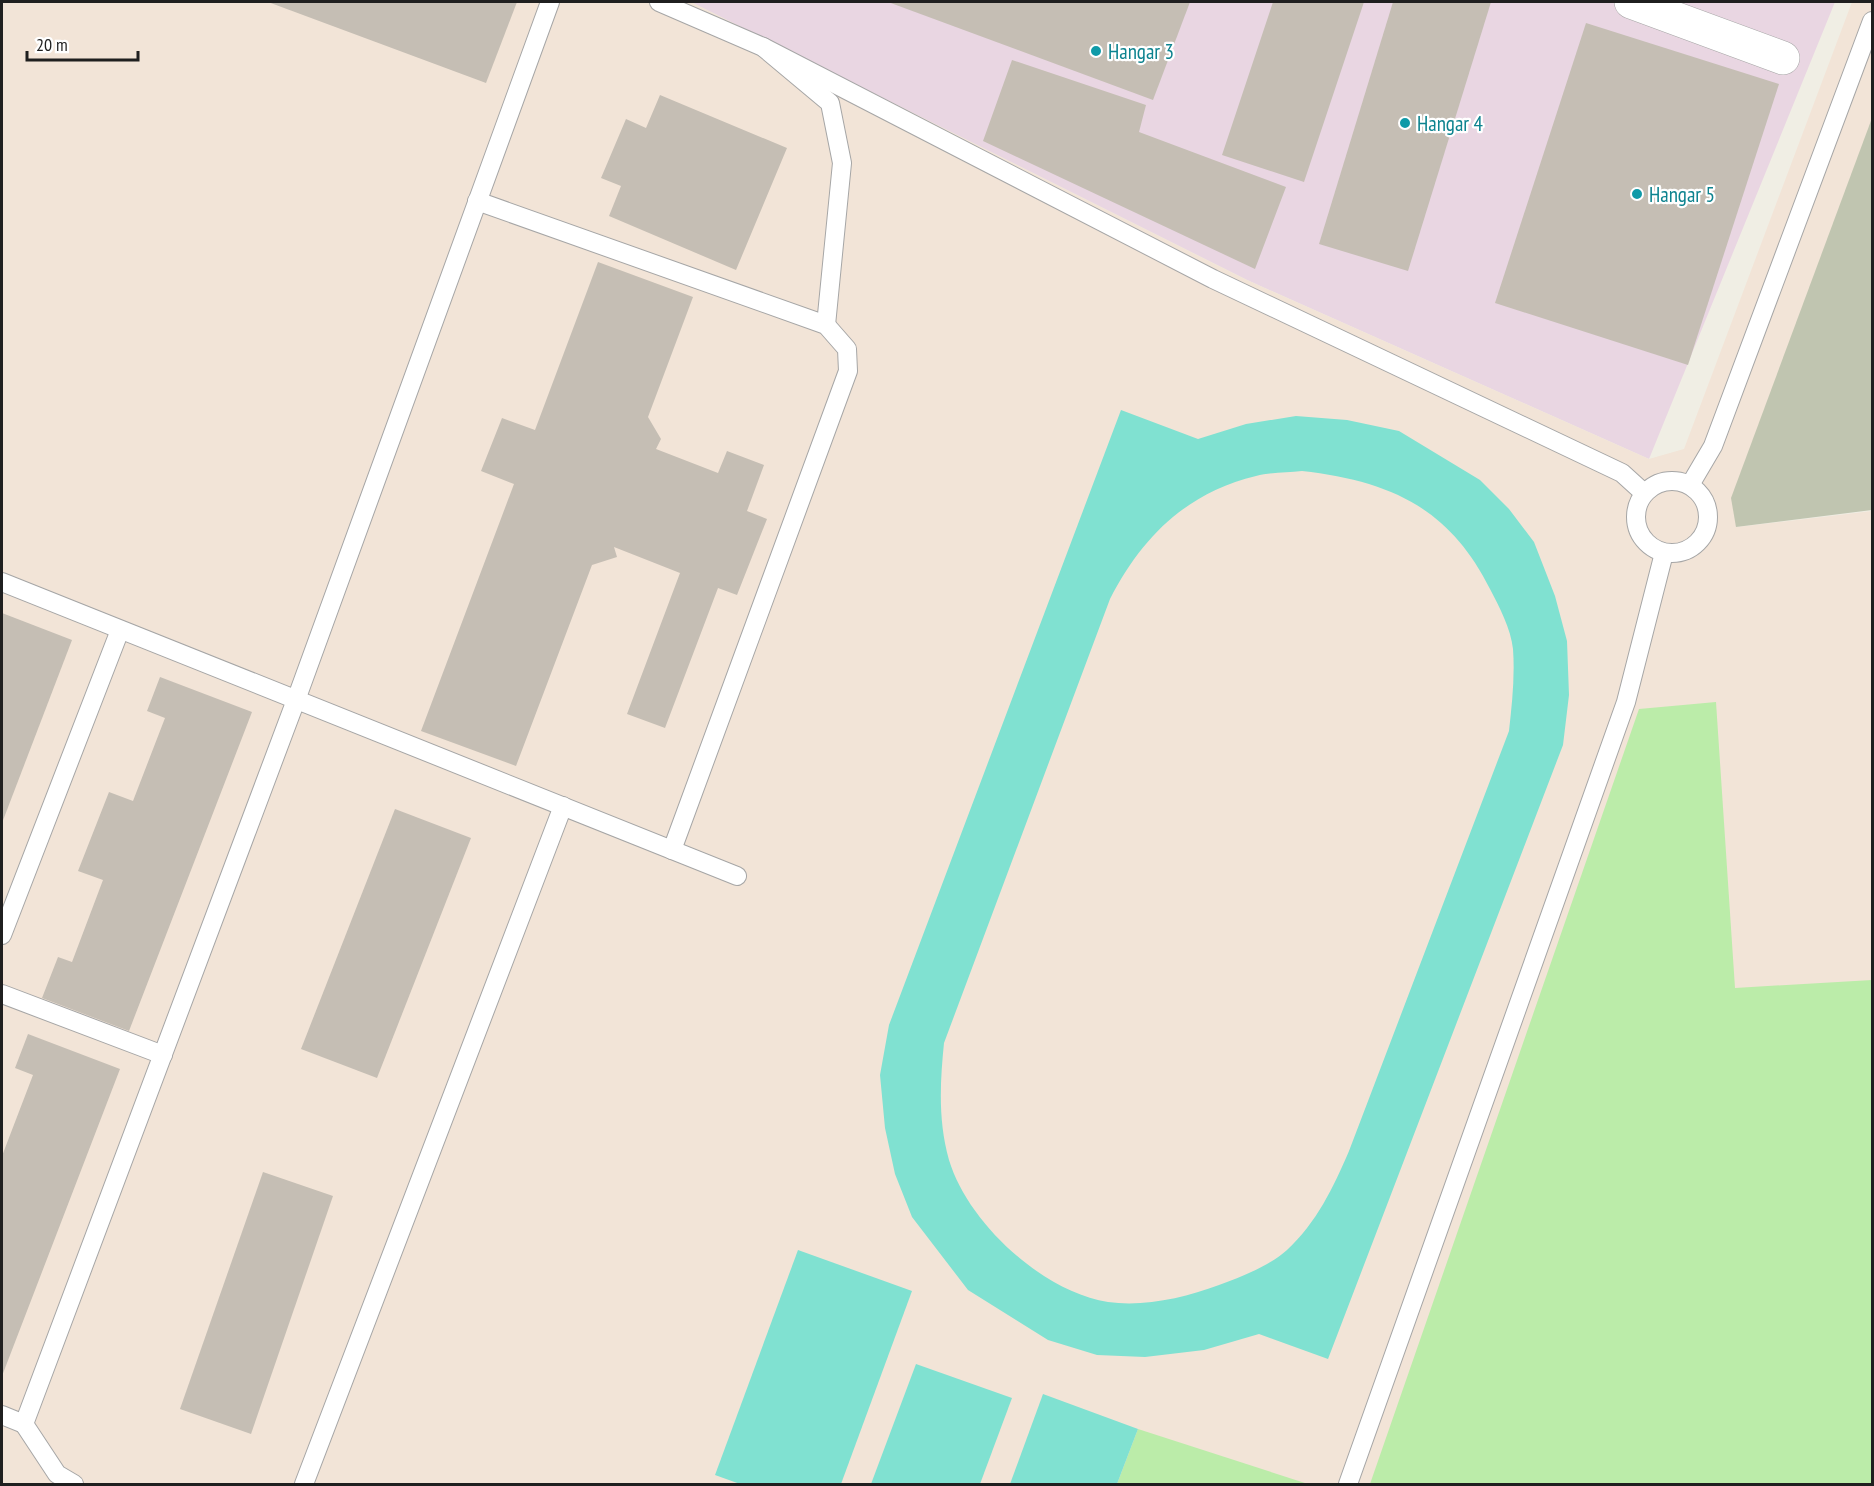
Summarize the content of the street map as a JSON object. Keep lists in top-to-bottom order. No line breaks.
{"places":["Hangar 3","Hangar 4","Hangar 5"],"scale_bar":"20 m"}
